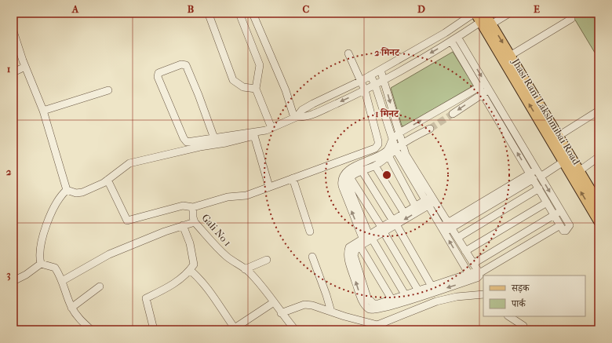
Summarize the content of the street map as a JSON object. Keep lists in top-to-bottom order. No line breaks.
{"streets":{"main road":["Jhasi Rani Lakshmibai Road"],"street":["Gali No 1"]},"legend":["सड़क","पार्क"],"grid":{"columns":["A","B","C","D","E"],"rows":["1","2","3"]},"rings":["2 मिनट","1 मिनट"]}
